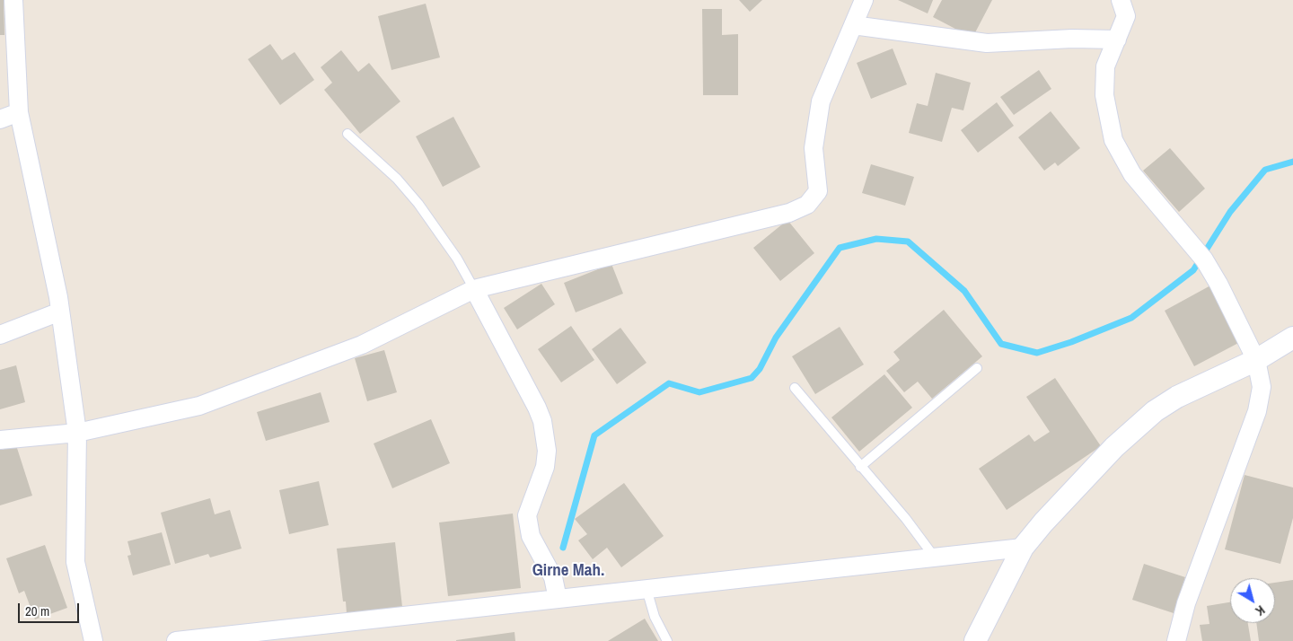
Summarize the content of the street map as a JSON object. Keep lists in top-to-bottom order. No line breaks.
{"districts":["Girne Mah."],"scale_bar":"20 m","north":"bottom right"}
